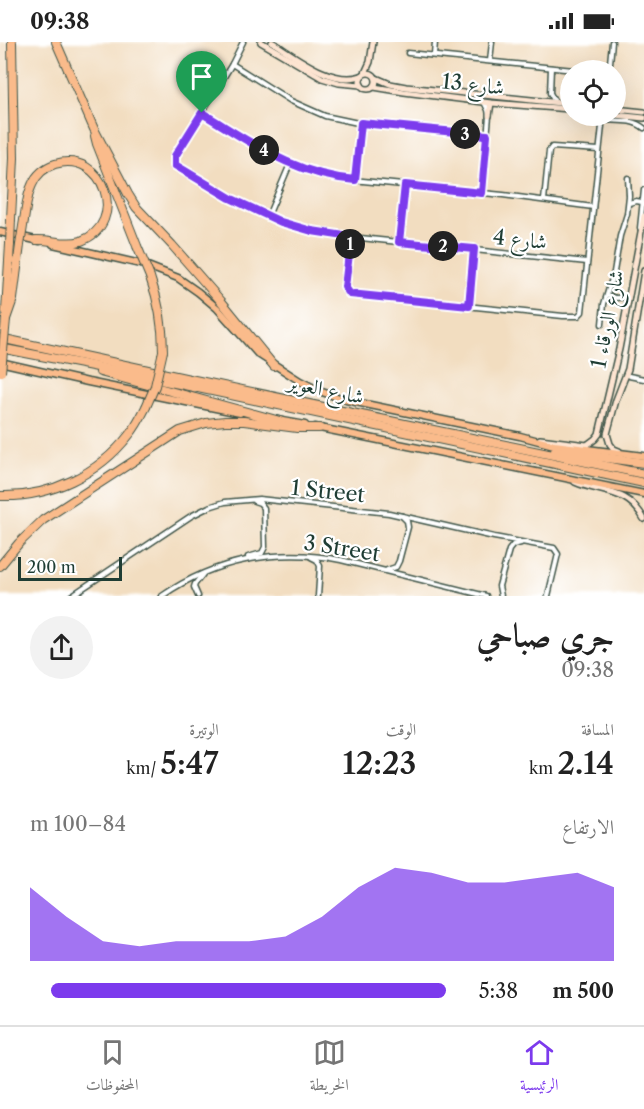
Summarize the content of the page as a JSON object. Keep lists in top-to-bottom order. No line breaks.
{"streets":{"highway":["شارع العوير"],"street":["شارع 13","شارع 4","شارع الورقاء 1","1 Street","3 Street"]},"scale_bar":"200 m","page":{"status":"09:38","pins":["3","4","1","2"],"scale":"200 m","heading":["جري صباحي","09:38"],"stats":[["المسافة","2.14 km"],["الوقت","12:23"],["الوتيرة","5:47 /km"]],"chart":["الارتفاع","84–100 m"],"list":[{"name":"500 m","note":"5:38"}],"tabs":["الرئيسية","الخريطة","المحفوظات"]}}
